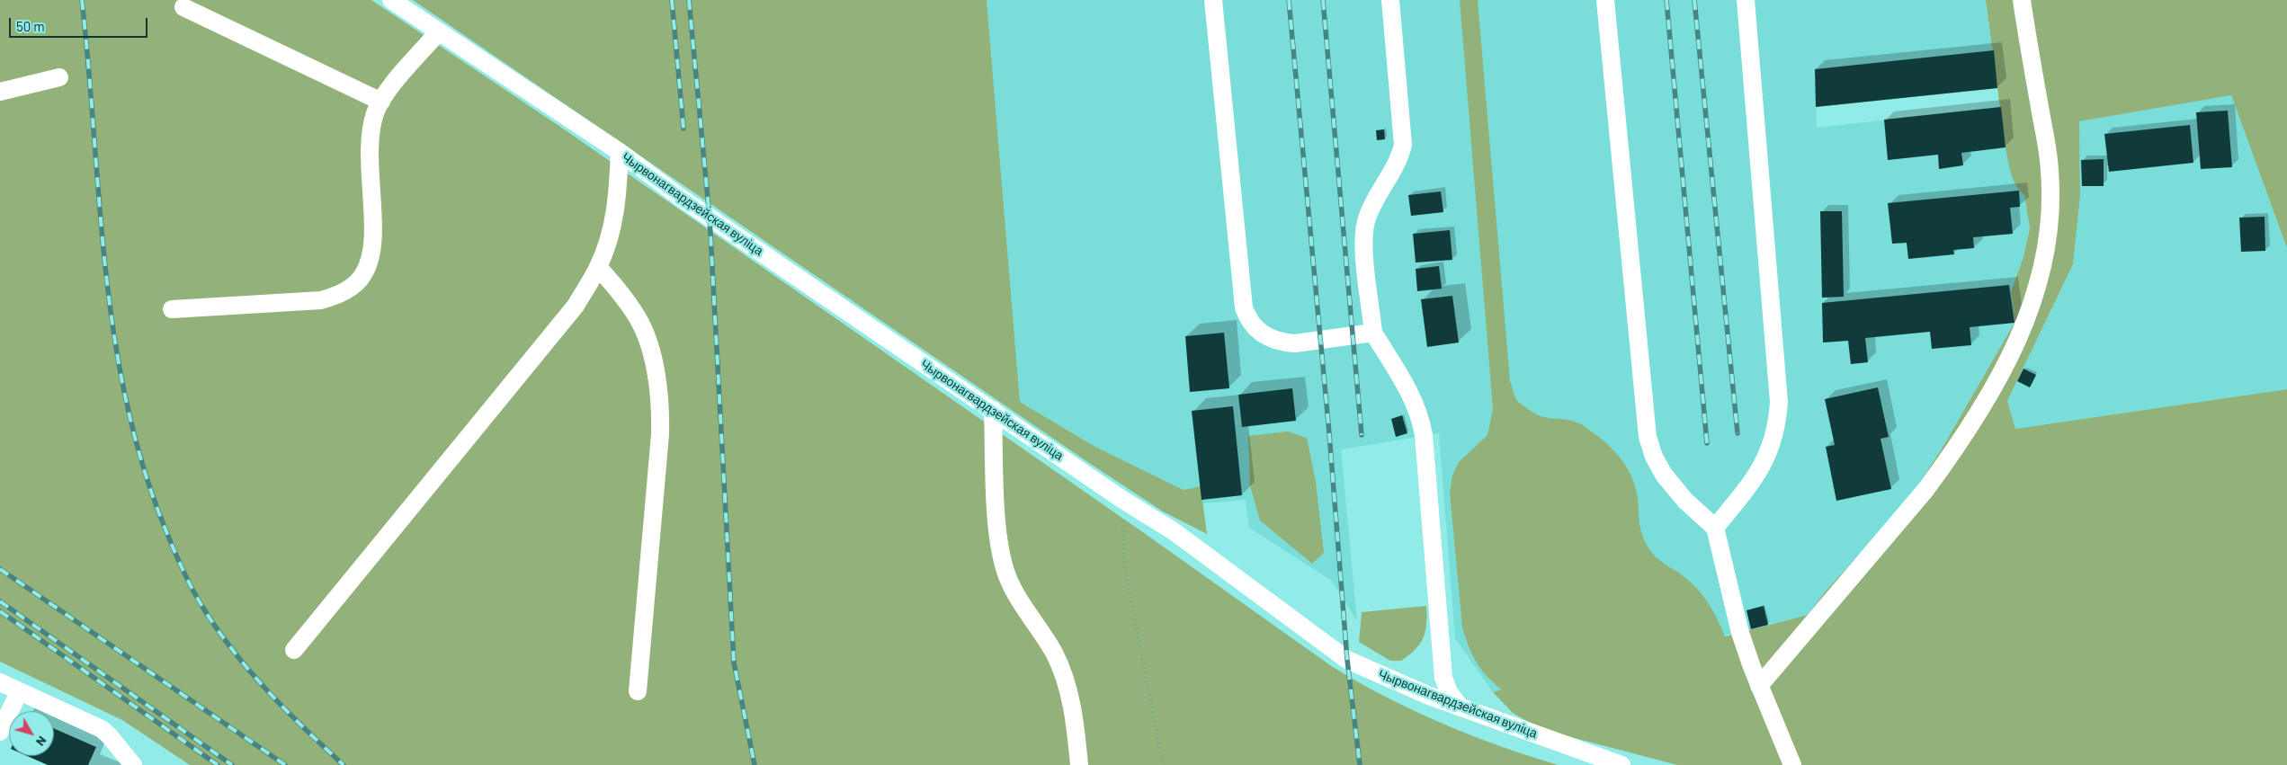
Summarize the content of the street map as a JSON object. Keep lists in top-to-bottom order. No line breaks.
{"streets":{"street":["Чырвонагвардзейская вуліца"]},"scale_bar":"50 m","north":"bottom right"}
